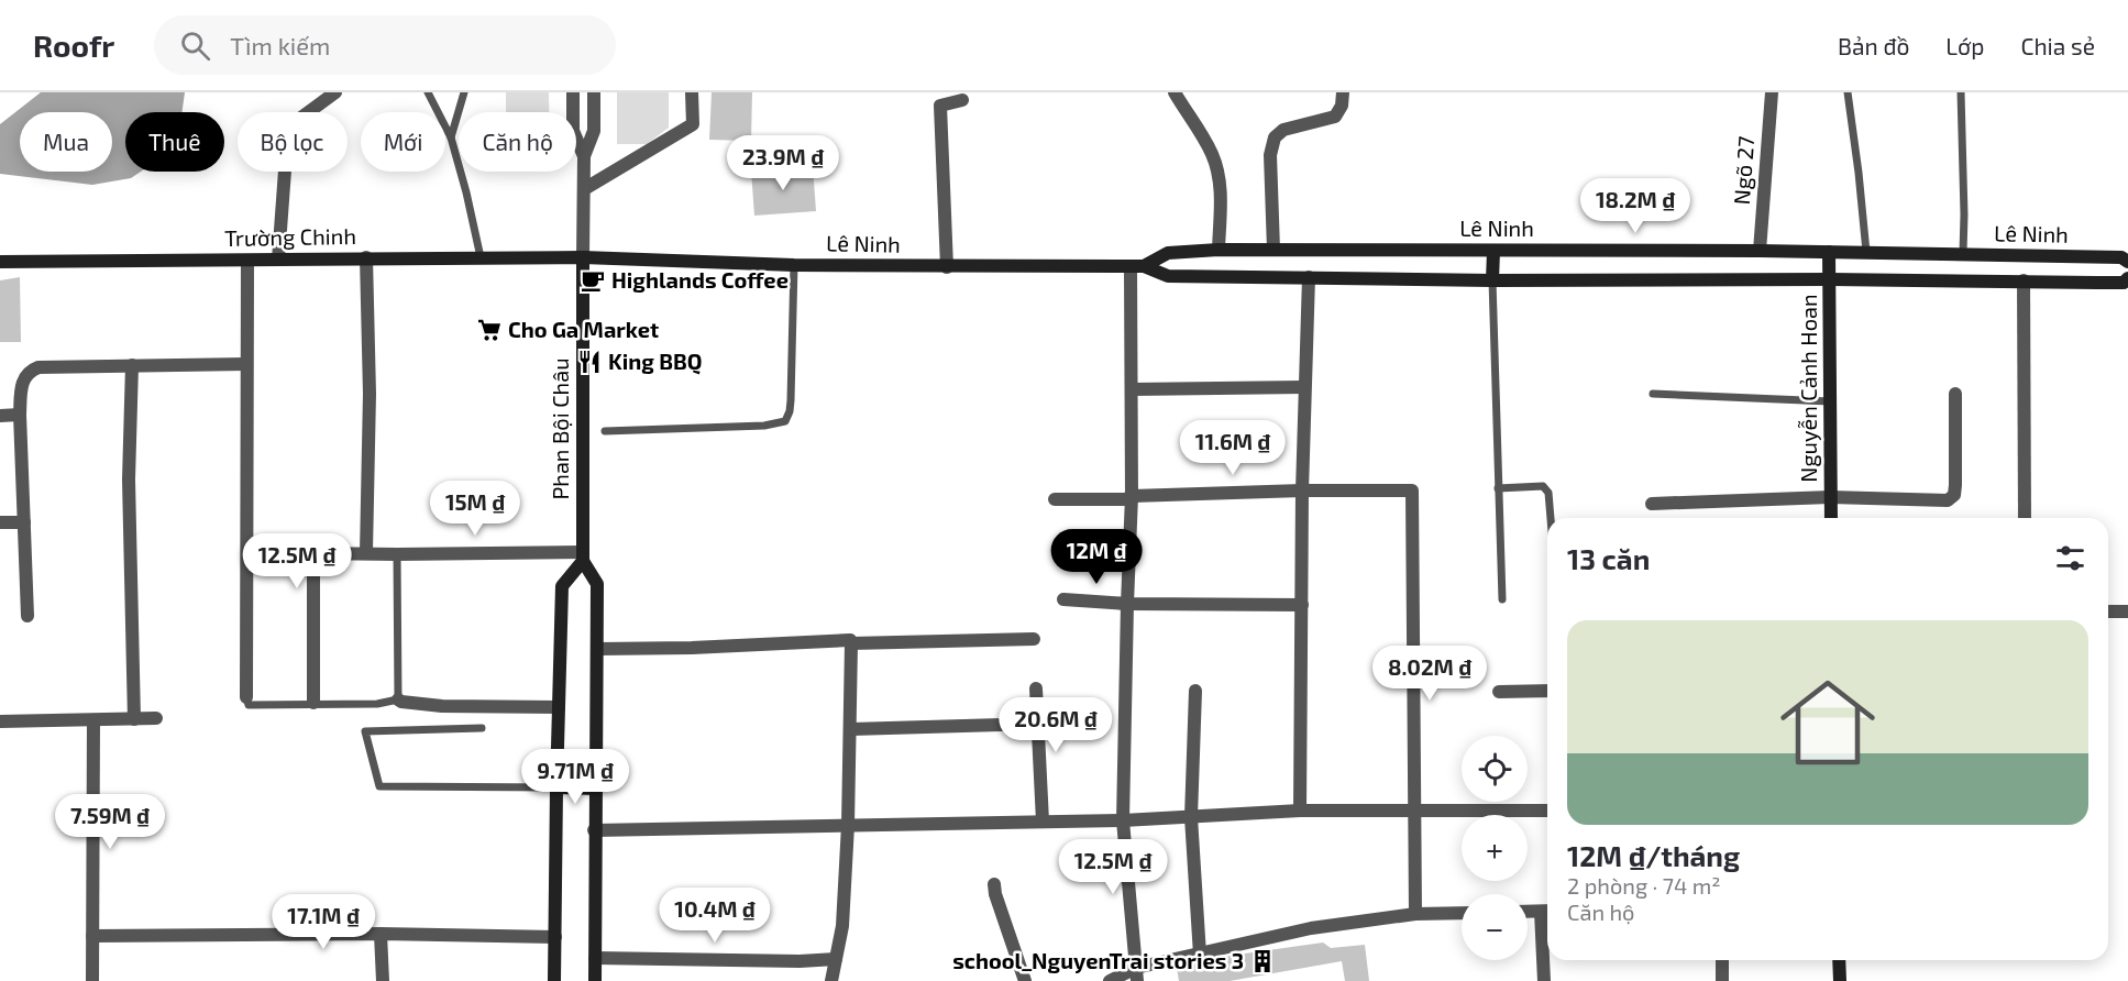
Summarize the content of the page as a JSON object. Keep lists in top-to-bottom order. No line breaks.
{"streets":{"street":["Ngõ 27","Lê Ninh","Trường Chinh","Nguyễn Cảnh Hoan","Phan Bội Châu"]},"crossings":[["Ngõ 27","Lê Ninh"],["Lê Ninh","Trường Chinh"],["Lê Ninh","Nguyễn Cảnh Hoan"],["Lê Ninh","Phan Bội Châu"],["Trường Chinh","Phan Bội Châu"]],"places":{"cafe":["Highlands Coffee"],"supermarket":["Cho Ga Market"],"restaurant":["King BBQ"],"building":["school_NguyenTrai stories 3"]},"page":{"header":"Roofr","search":"Tìm kiếm","nav":["Bản đồ","Lớp","Chia sẻ"],"chip":["Mua","Thuê","Bộ lọc","Mới","Căn hộ"],"price":["23.9M ₫","18.2M ₫","11.6M ₫","15M ₫","12M ₫","12.5M ₫","8.02M ₫","20.6M ₫","9.71M ₫","7.59M ₫","12.5M ₫","10.4M ₫","17.1M ₫"],"heading":"13 căn","list":[{"name":"12M ₫/tháng","note":"2 phòng · 74 m² · Căn hộ"}],"map_buttons":["+","−"]}}
